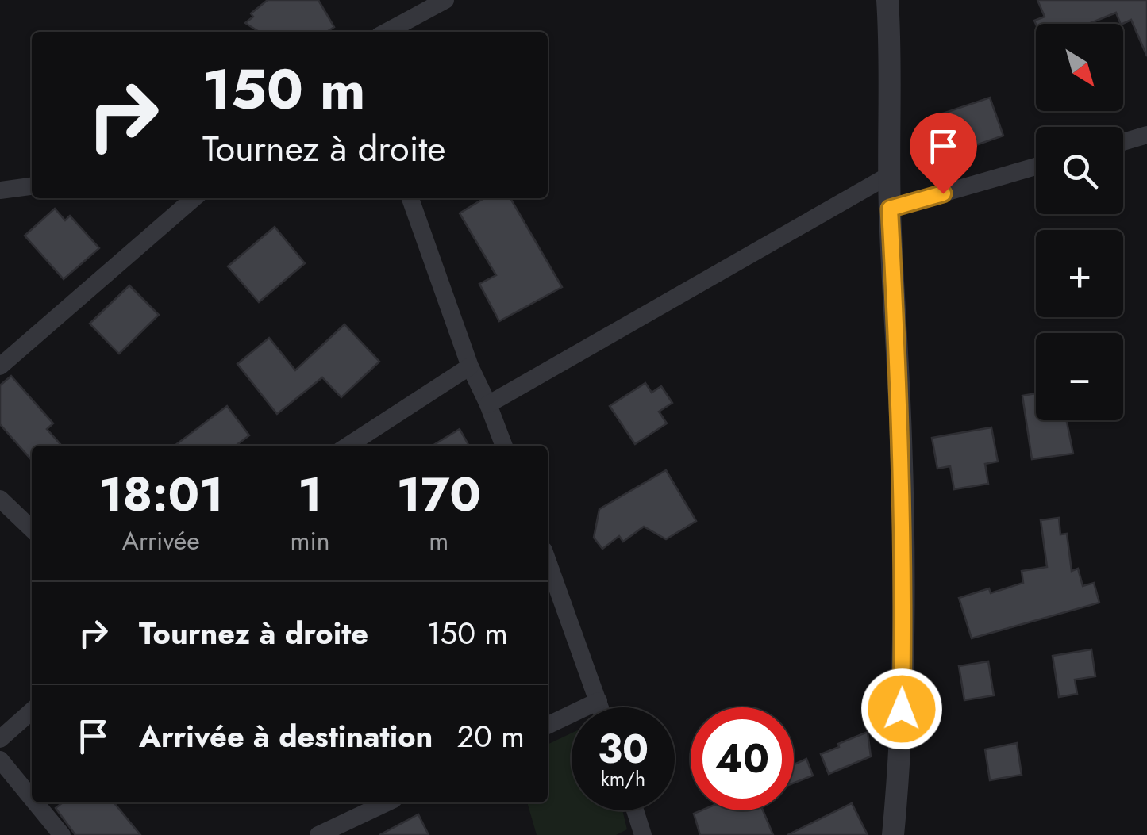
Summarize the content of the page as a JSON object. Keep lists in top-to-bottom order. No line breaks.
{"north":"bottom right","page":{"map_buttons":["+","−"],"turn":["150 m","Tournez à droite"],"eta":["18:01","Arrivée","1","min","170","m"],"list":[{"name":"Tournez à droite","value":"150 m"},{"name":"Arrivée à destination","value":"20 m"}],"speed":"30 km/h","limit":"40"}}
